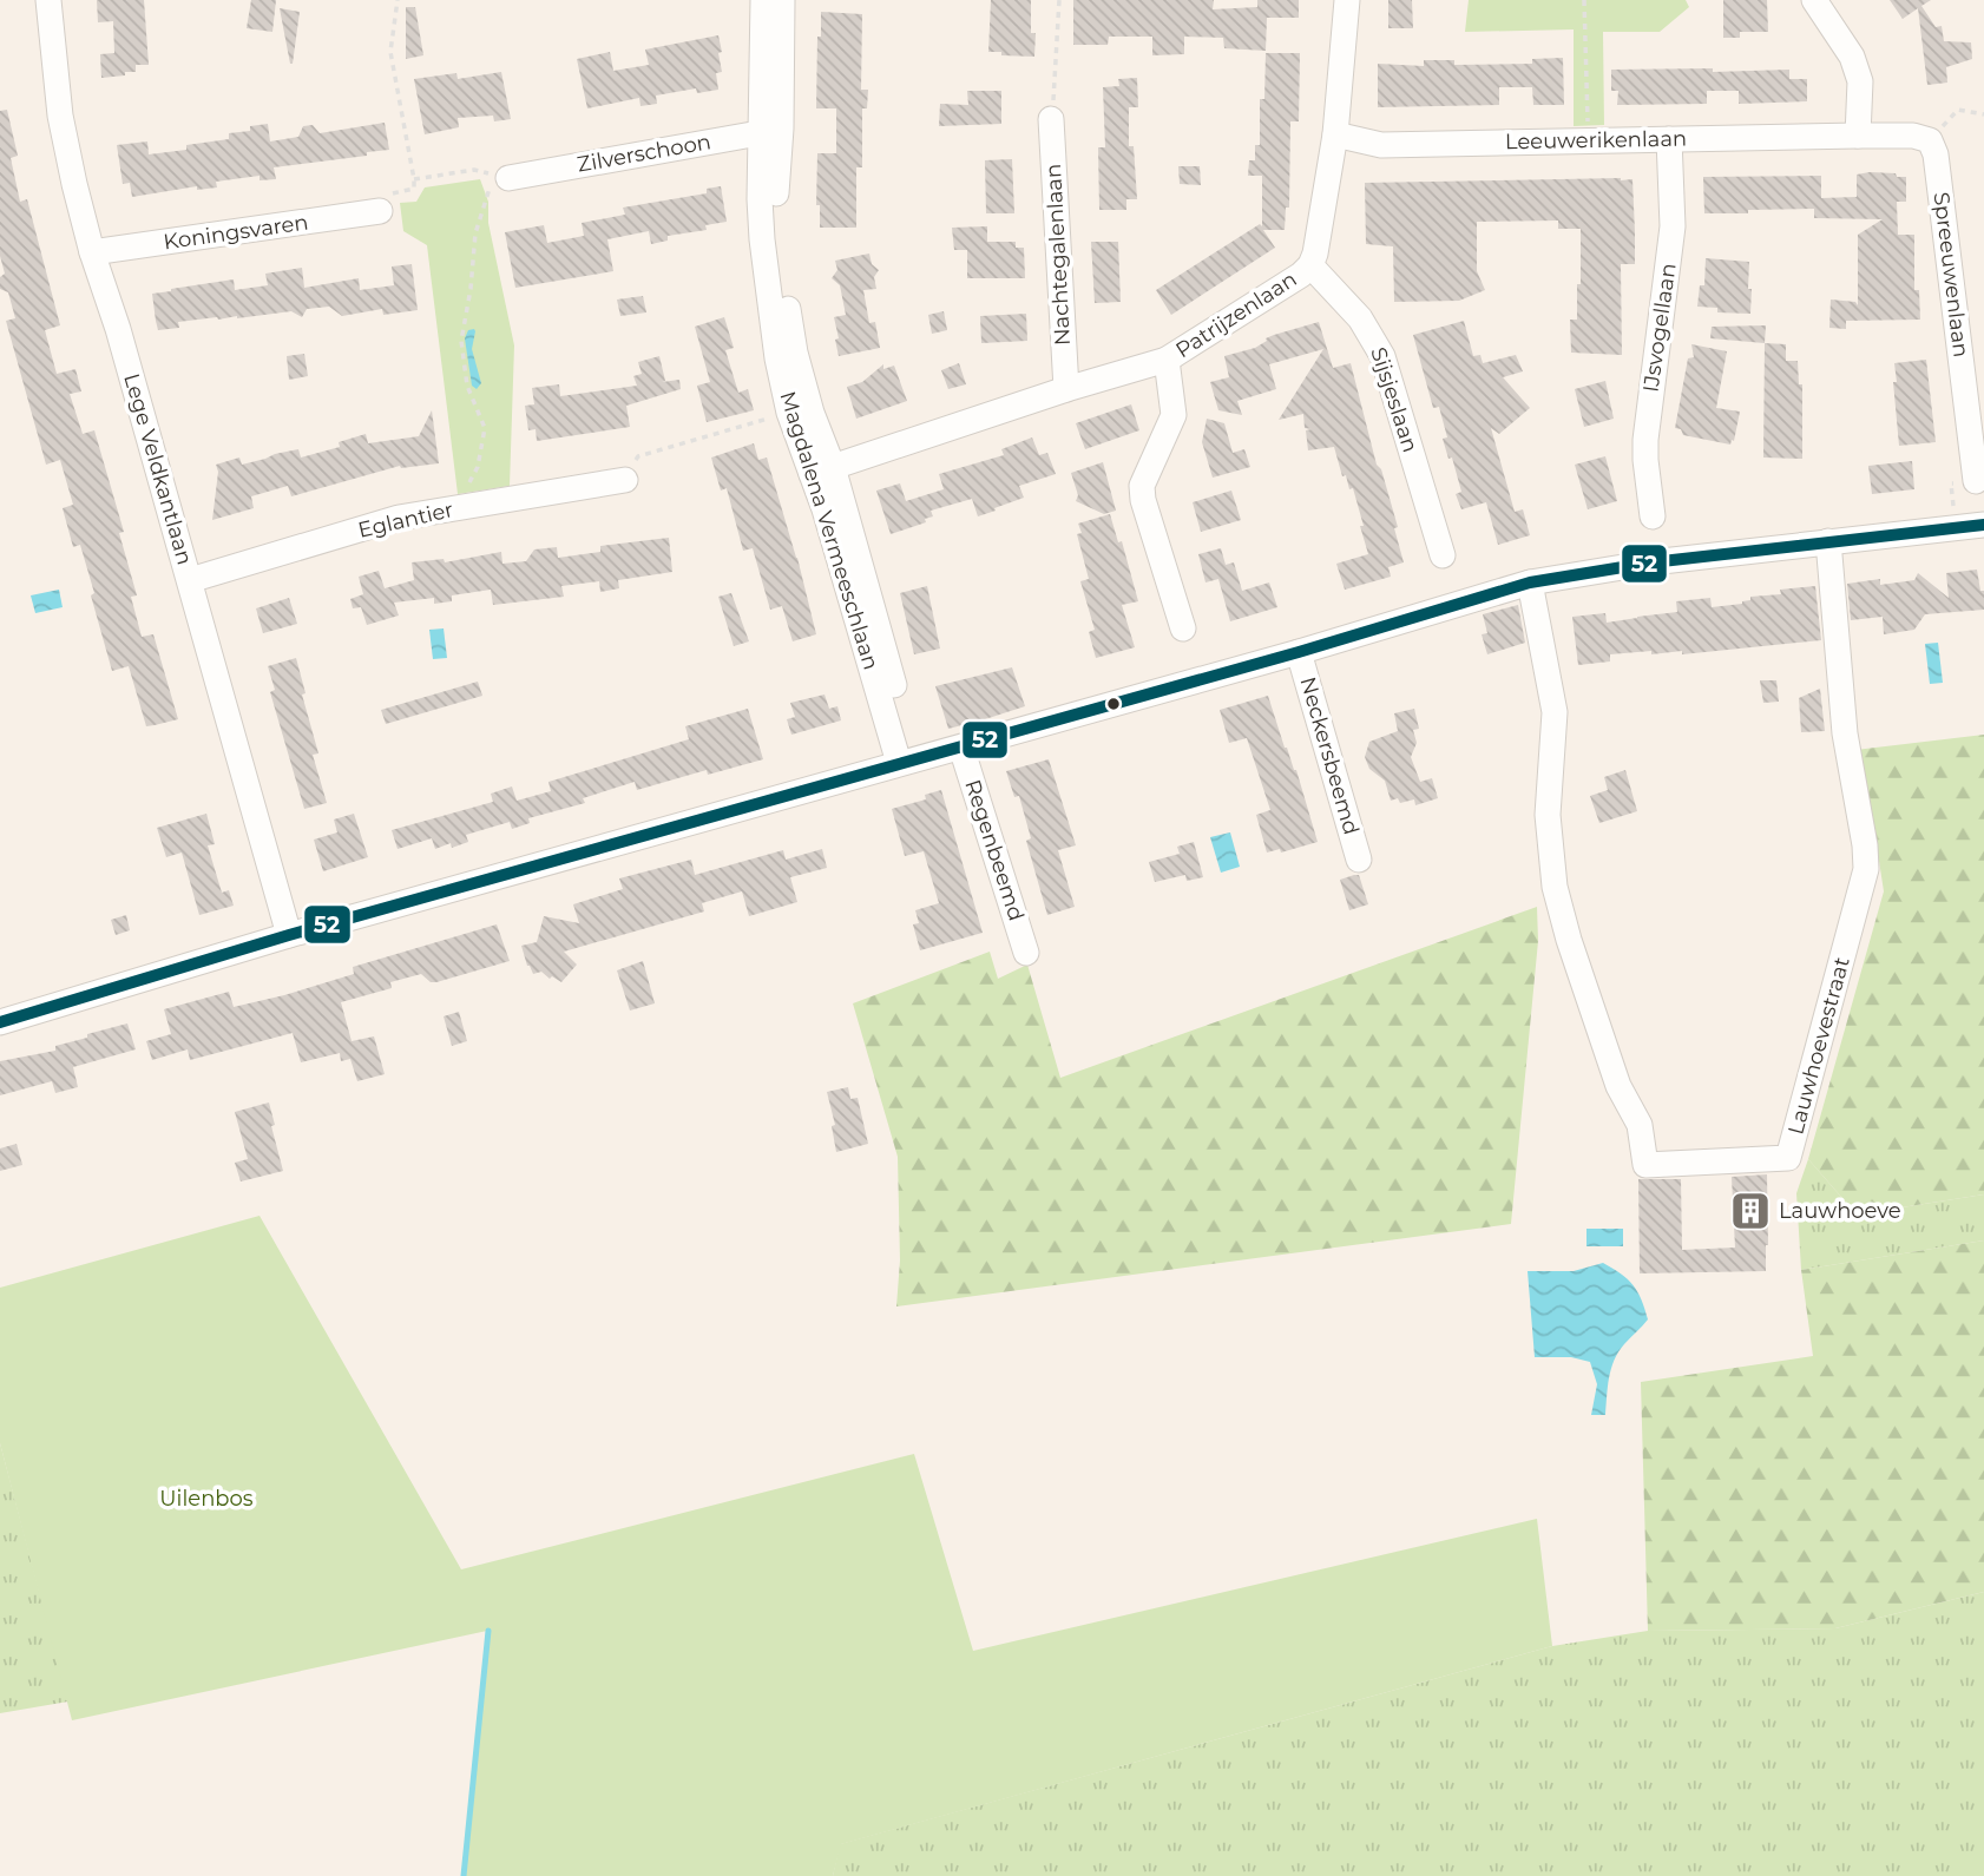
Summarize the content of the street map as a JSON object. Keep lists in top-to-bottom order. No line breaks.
{"streets":{"street":["Leeuwerikenlaan","Zilverschoon","Koningsvaren","Nachtegalenlaan","Spreeuwenlaan","Patrijzenlaan","IJsvogellaan","Sijsjeslaan","Lege Veldkantlaan","Eglantier","Magdalena Vermeeschlaan","Neckersbeemd","Regenbeemd","Lauwhoevestraat"]},"crossings":[["Leeuwerikenlaan","Patrijzenlaan"],["Leeuwerikenlaan","IJsvogellaan"],["Zilverschoon","Magdalena Vermeeschlaan"],["Koningsvaren","Lege Veldkantlaan"],["Nachtegalenlaan","Patrijzenlaan"],["Patrijzenlaan","Sijsjeslaan"],["Patrijzenlaan","Magdalena Vermeeschlaan"],["Lege Veldkantlaan","Eglantier"]],"parks":["Uilenbos"],"places":{"building":["Lauwhoeve"]},"lines":["transit line 52"]}
